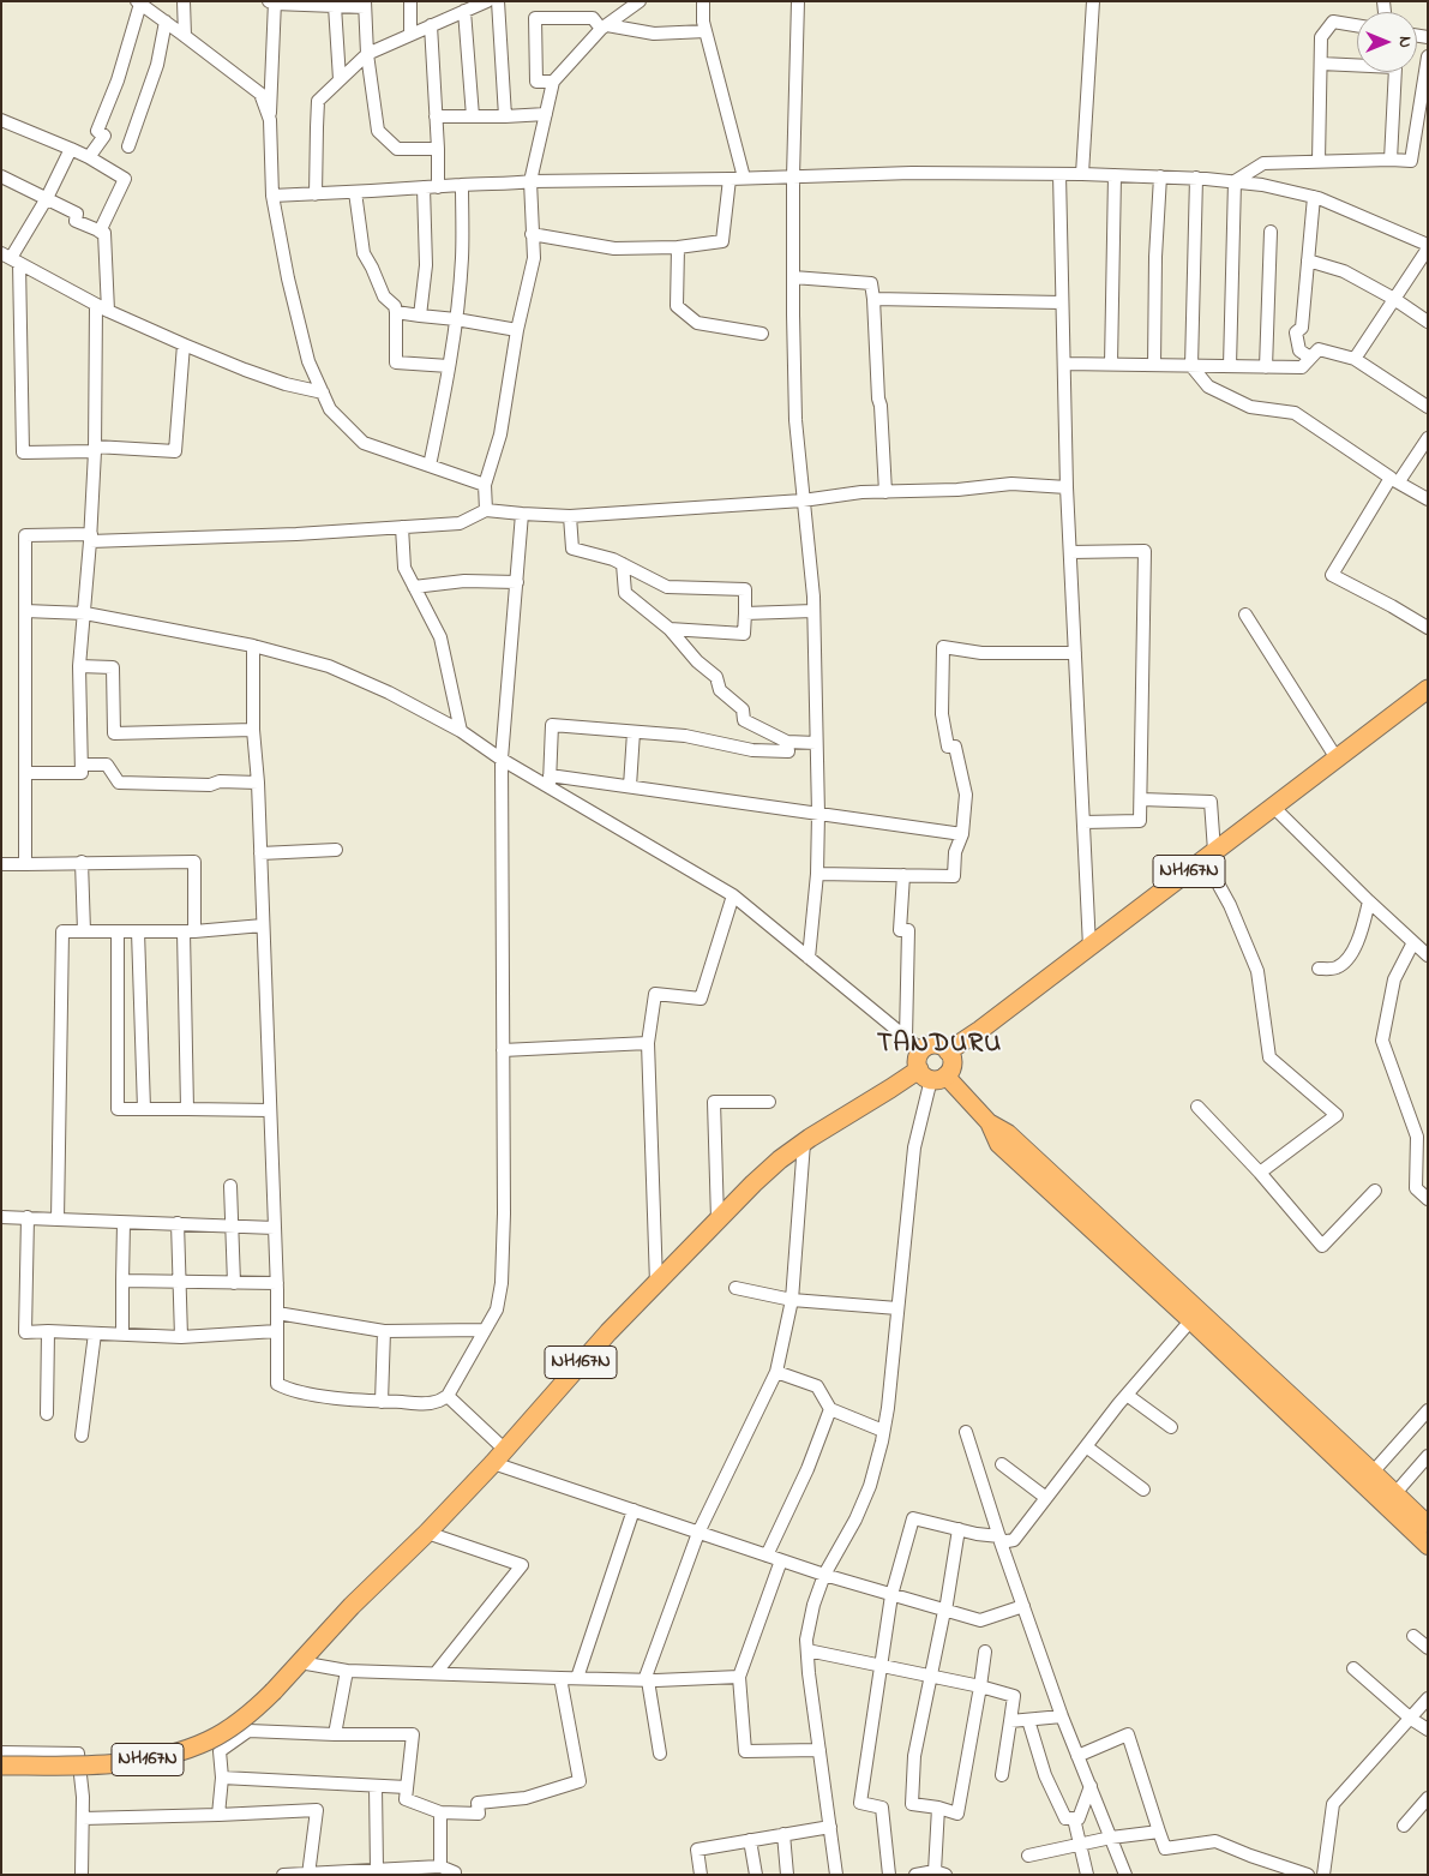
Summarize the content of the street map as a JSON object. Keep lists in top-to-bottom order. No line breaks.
{"streets":{"highway":["NH167N"]},"districts":["TANDURU"],"north":"right"}
